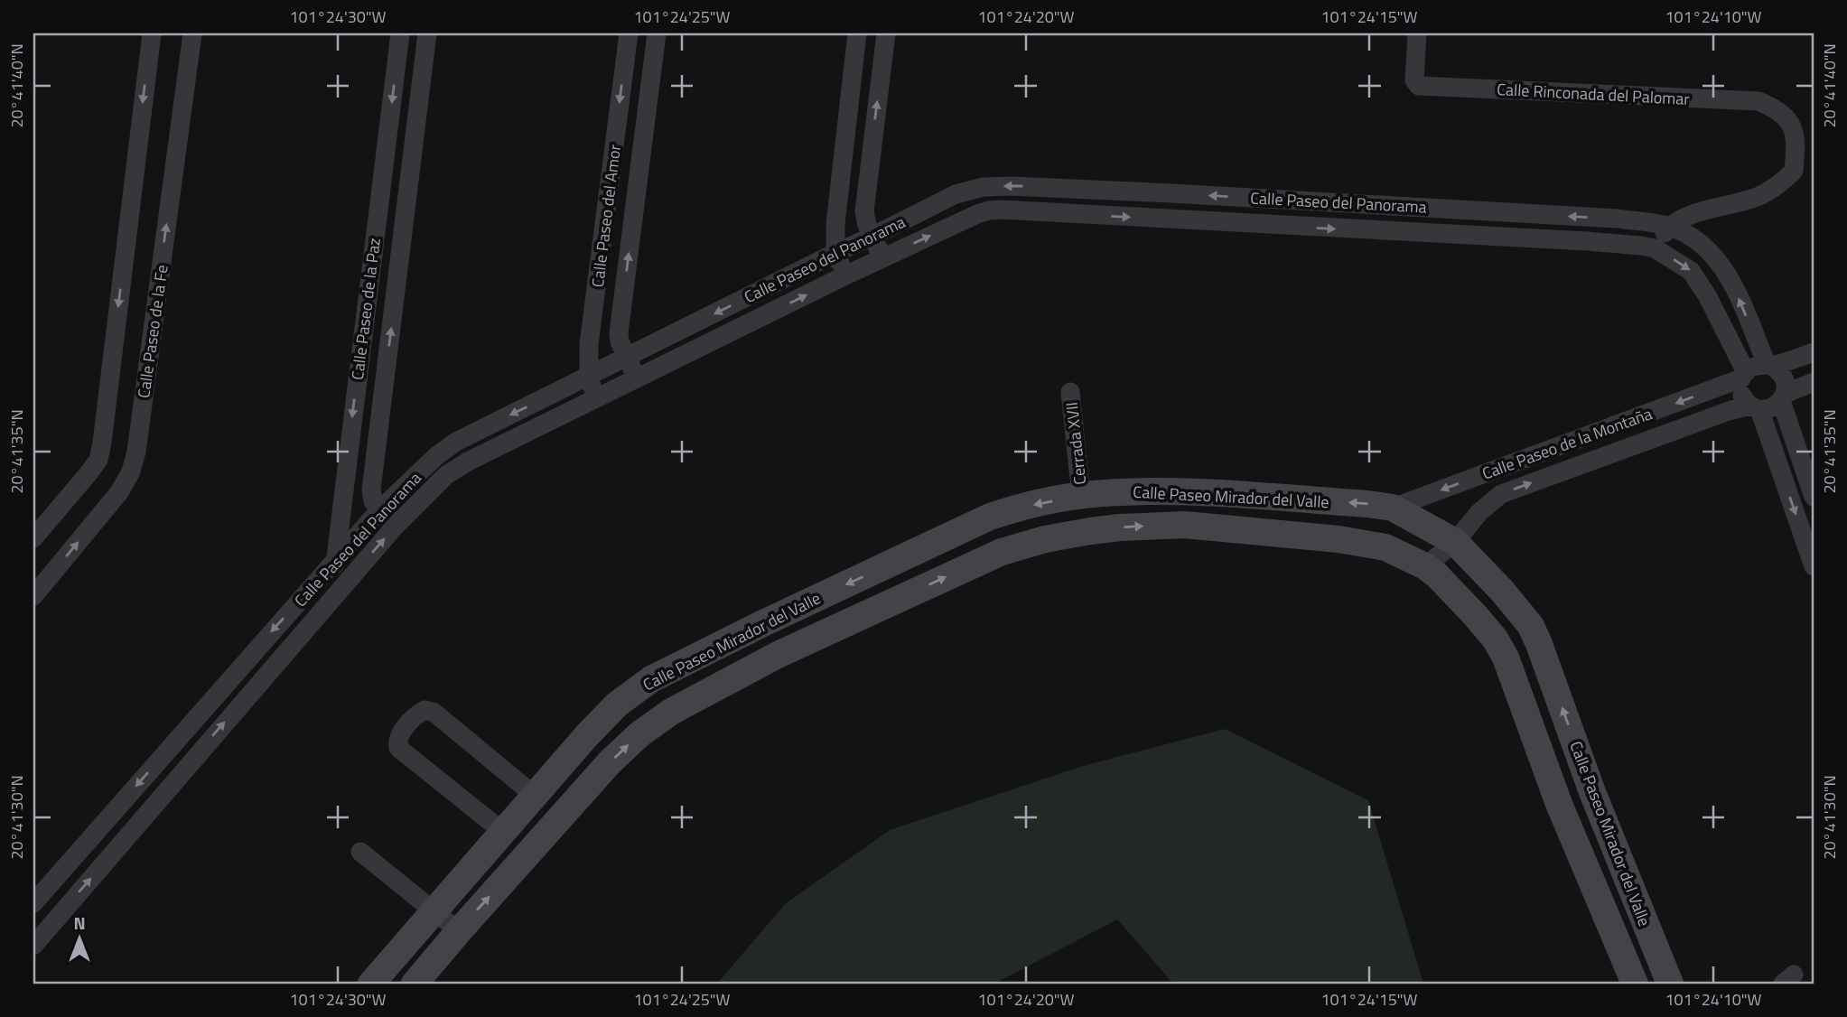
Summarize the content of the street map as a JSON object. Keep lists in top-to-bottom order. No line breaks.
{"streets":{"street":["Calle Rinconada del Palomar","Calle Paseo del Panorama","Calle Paseo del Amor","Calle Paseo de la Paz","Calle Paseo de la Fe","Cerrada XVII","Calle Paseo de la Montaña","Calle Paseo Mirador del Valle"]},"crossings":[["Calle Rinconada del Palomar","Calle Paseo del Panorama"],["Calle Paseo del Panorama","Calle Paseo del Amor"],["Calle Paseo del Panorama","Calle Paseo de la Paz"],["Calle Paseo del Panorama","Calle Paseo de la Montaña"],["Cerrada XVII","Calle Paseo Mirador del Valle"],["Calle Paseo de la Montaña","Calle Paseo Mirador del Valle"]],"north":"top","coordinates":["101°24'30\"W","101°24'25\"W","101°24'20\"W","101°24'15\"W","101°24'10\"W","20°41'40\"N","20°41'35\"N","20°41'30\"N"]}
